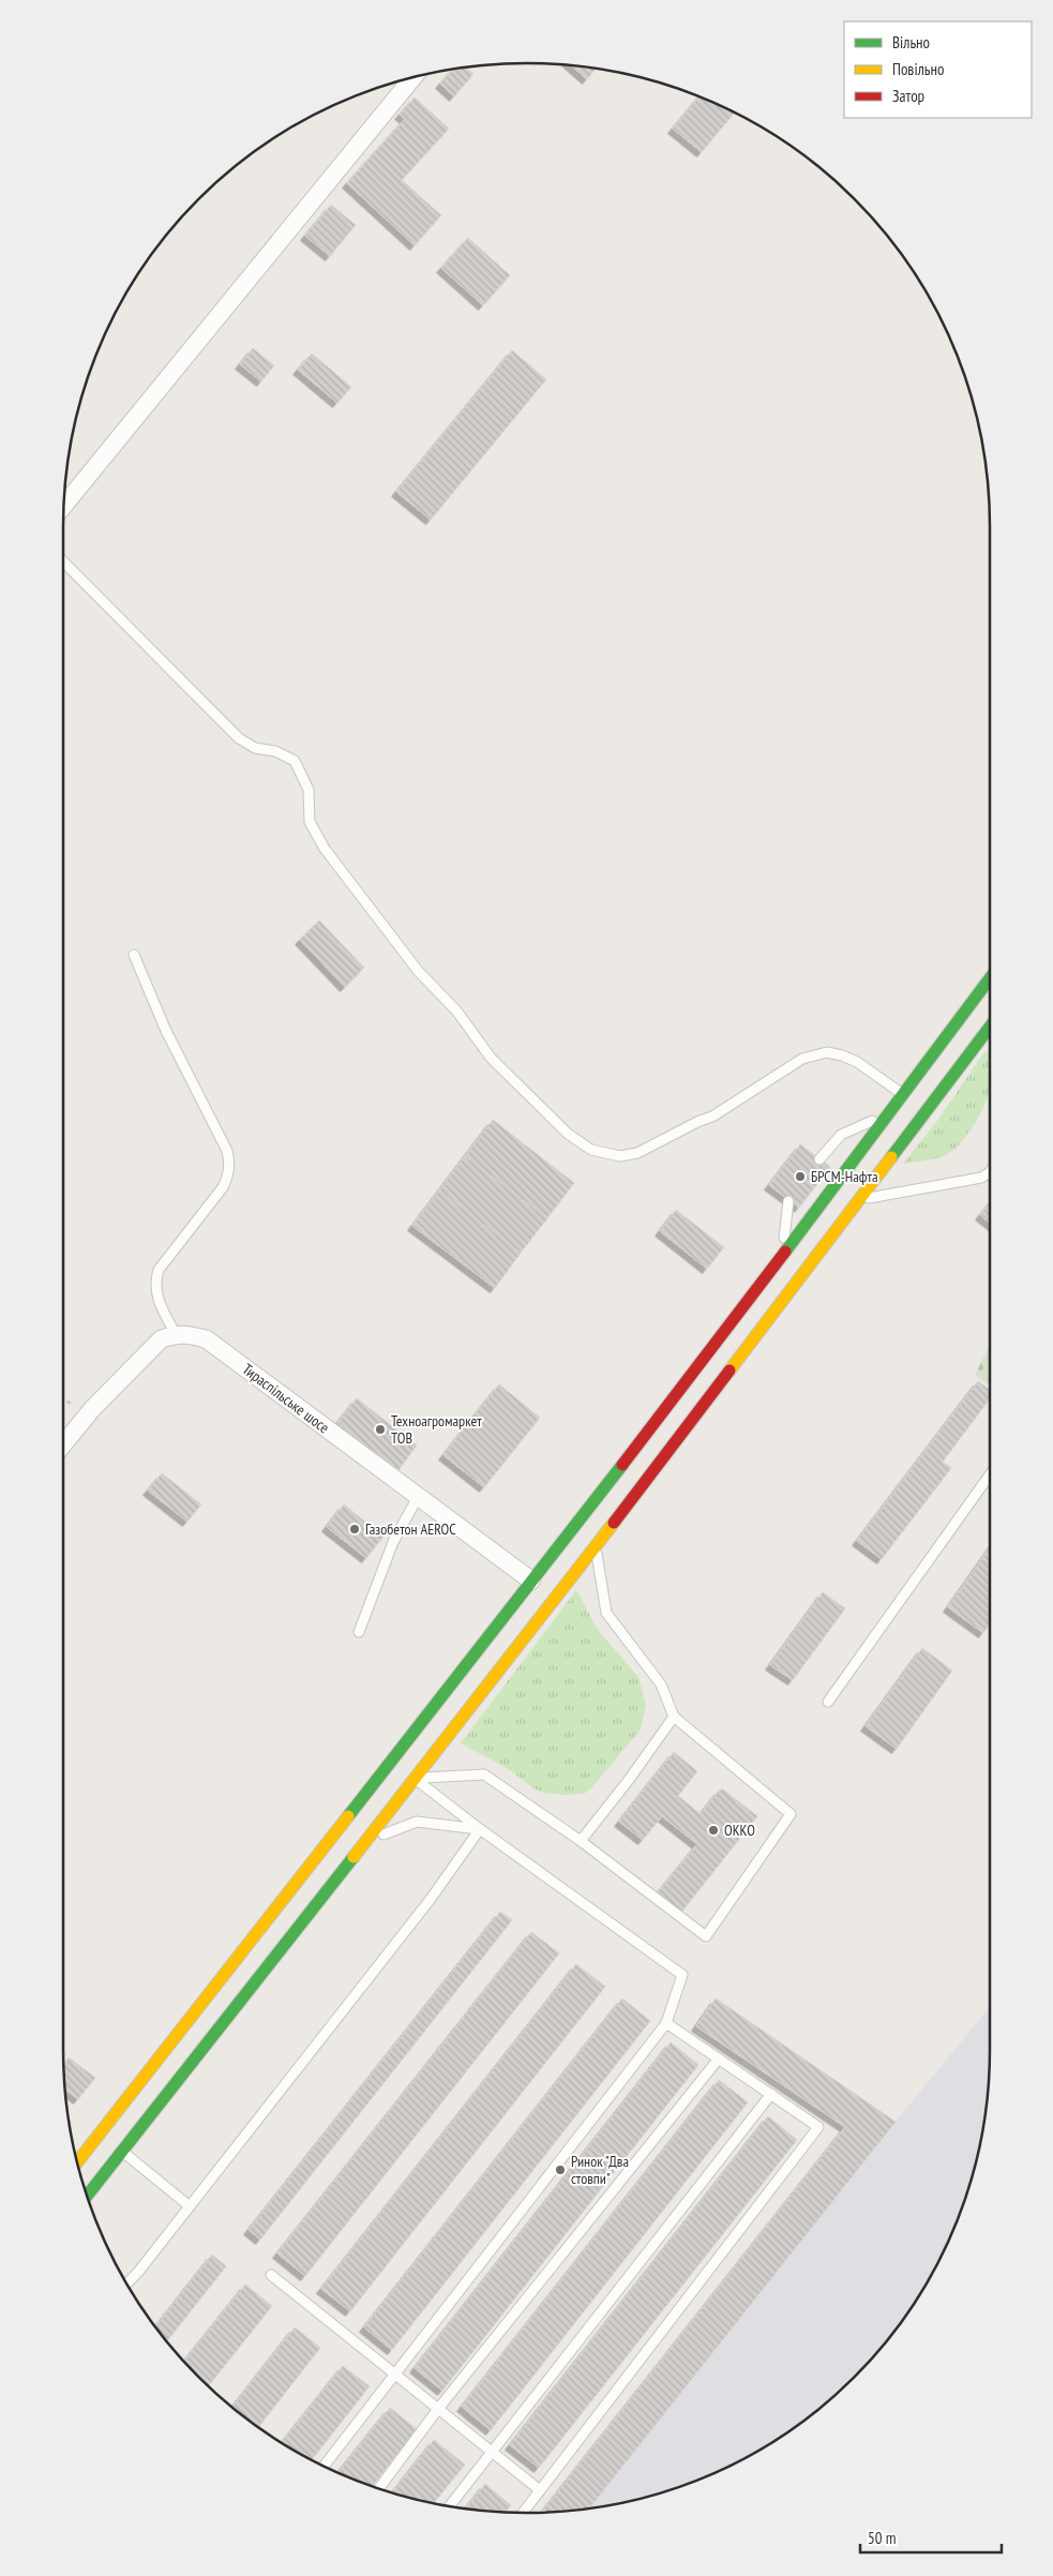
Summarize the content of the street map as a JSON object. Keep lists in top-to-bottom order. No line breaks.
{"streets":{"street":["Тираспільське шосе"]},"places":["БРСМ-Нафта","Техноагромаркет ТОВ","Газобетон AEROC","ОККО","Ринок \"Два стовпи\""],"legend":["Вільно","Повільно","Затор"],"scale_bar":"50 m"}
